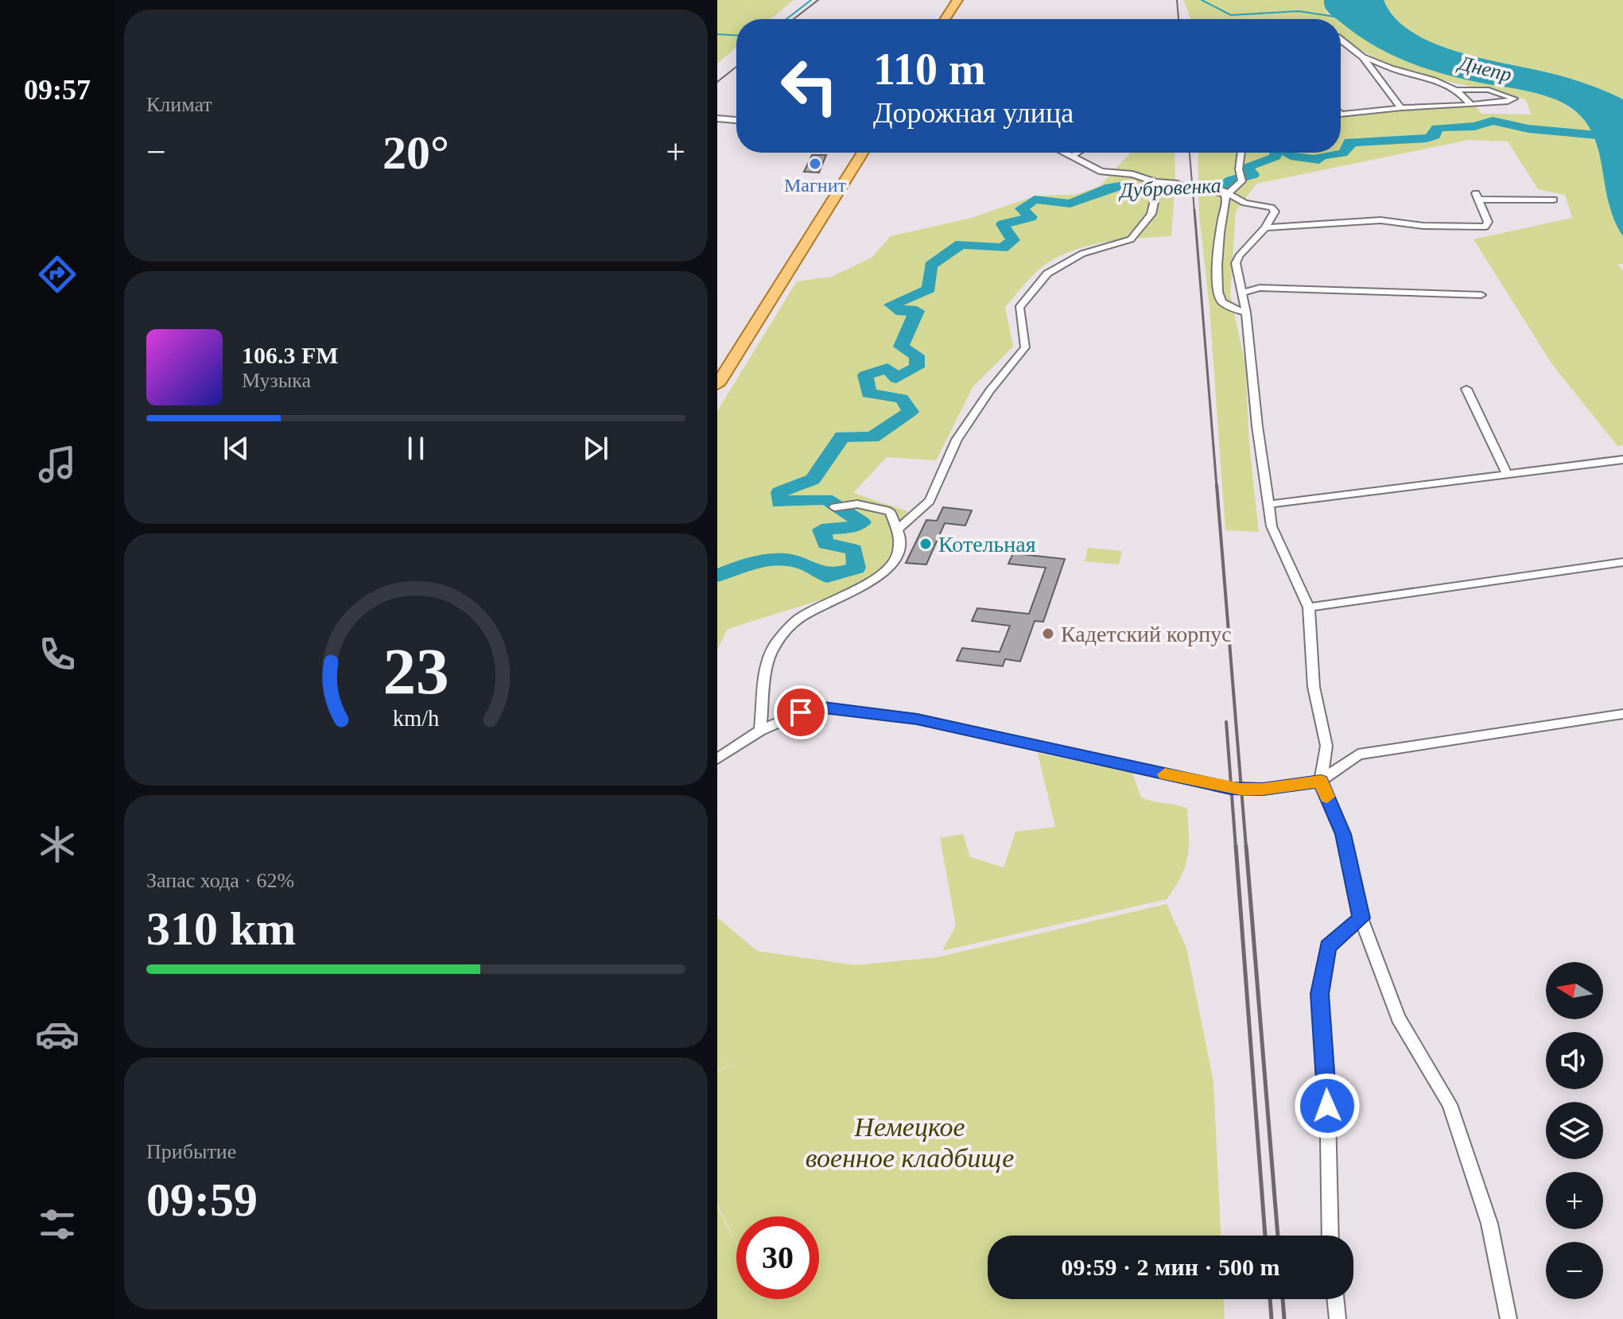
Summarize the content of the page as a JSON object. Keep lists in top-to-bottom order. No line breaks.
{"water":["Днепр","Дубровенка"],"parks":["Немецкое военное кладбище"],"places":["Магнит","Котельная","Кадетский корпус"],"north":"left","page":{"tabs":"09:57","tile":["Климат",["Запас хода · 62%","310 km"],["Прибытие","09:59"]],"turn":["110 m","Дорожная улица"],"heat":["−","20°","+"],"song":["106.3 FM","Музыка"],"map_buttons":["+","−"],"limit":"30","trip":"09:59 · 2 мин · 500 m","gauge":["23","km/h"]}}
